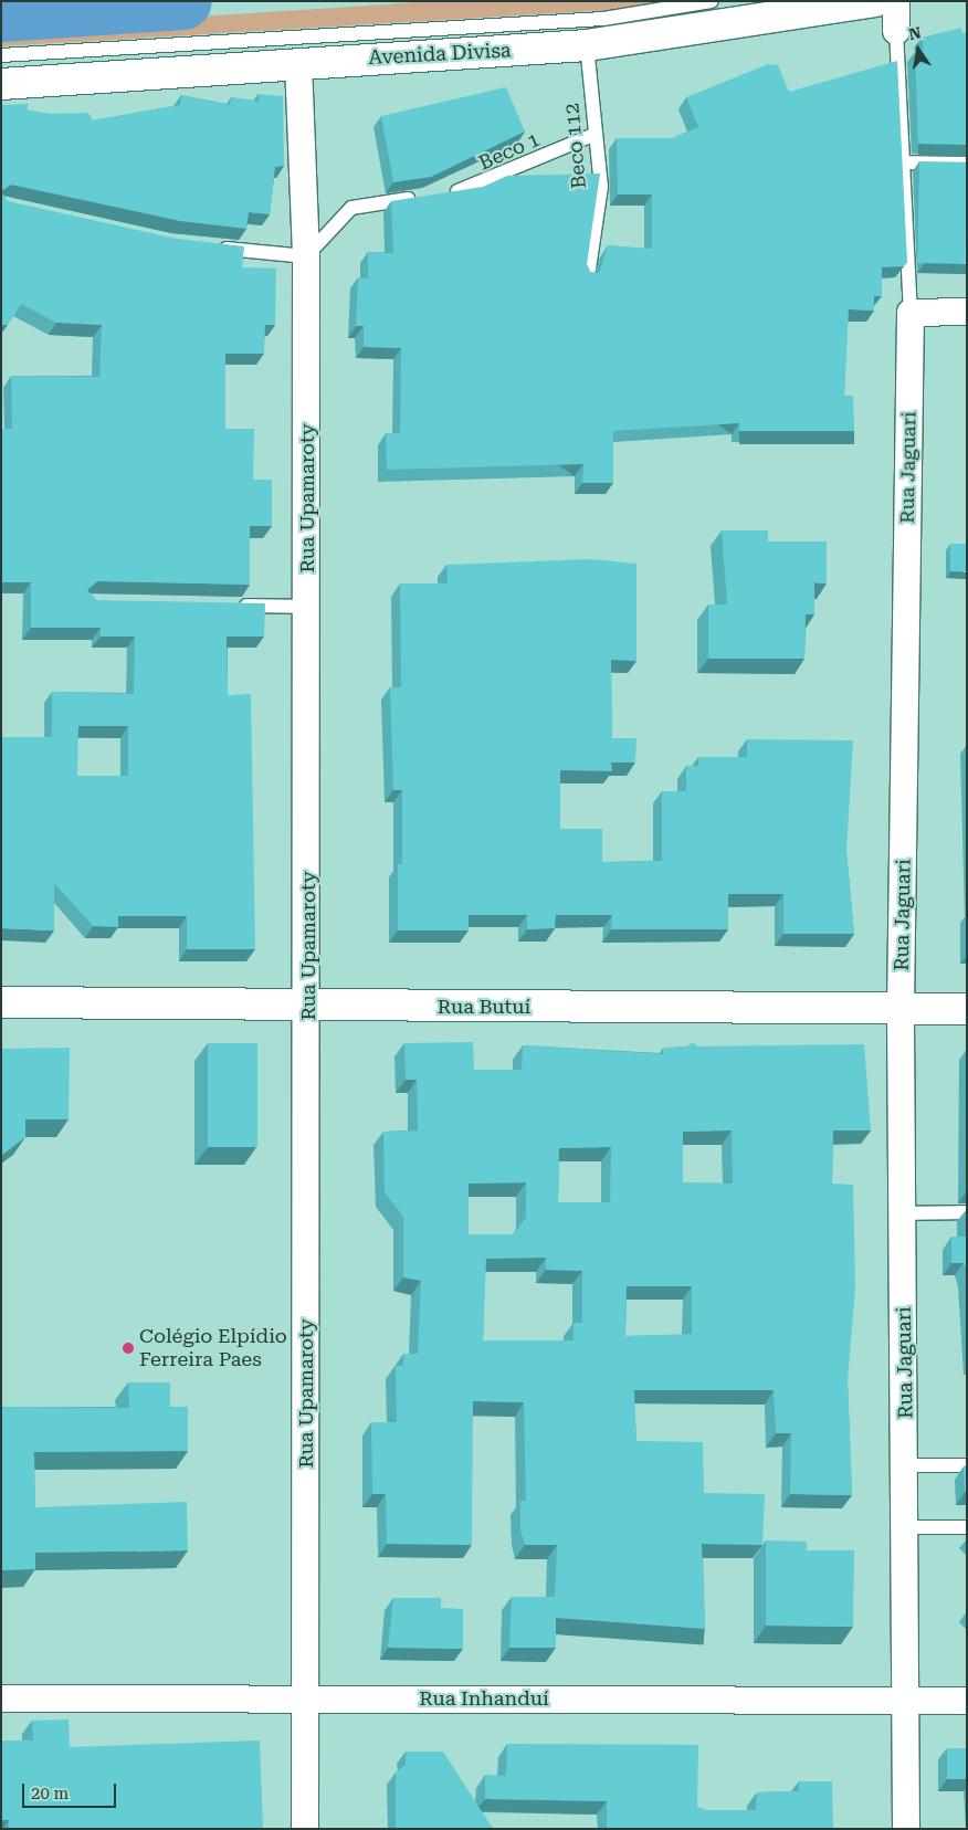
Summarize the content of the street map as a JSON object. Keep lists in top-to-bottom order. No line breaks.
{"streets":{"street":["Avenida Divisa","Rua Jaguari","Rua Upamaroty","Rua Butuí","Rua Inhanduí"],"lane":["Beco 112","Beco 1"]},"crossings":[["Avenida Divisa","Beco 112"],["Avenida Divisa","Rua Upamaroty"],["Beco 112","Beco 1"],["Rua Jaguari","Rua Butuí"],["Rua Jaguari","Rua Inhanduí"],["Rua Upamaroty","Rua Butuí"],["Rua Upamaroty","Rua Inhanduí"]],"places":["Colégio Elpídio Ferreira Paes"],"scale_bar":"20 m","north":"top"}
